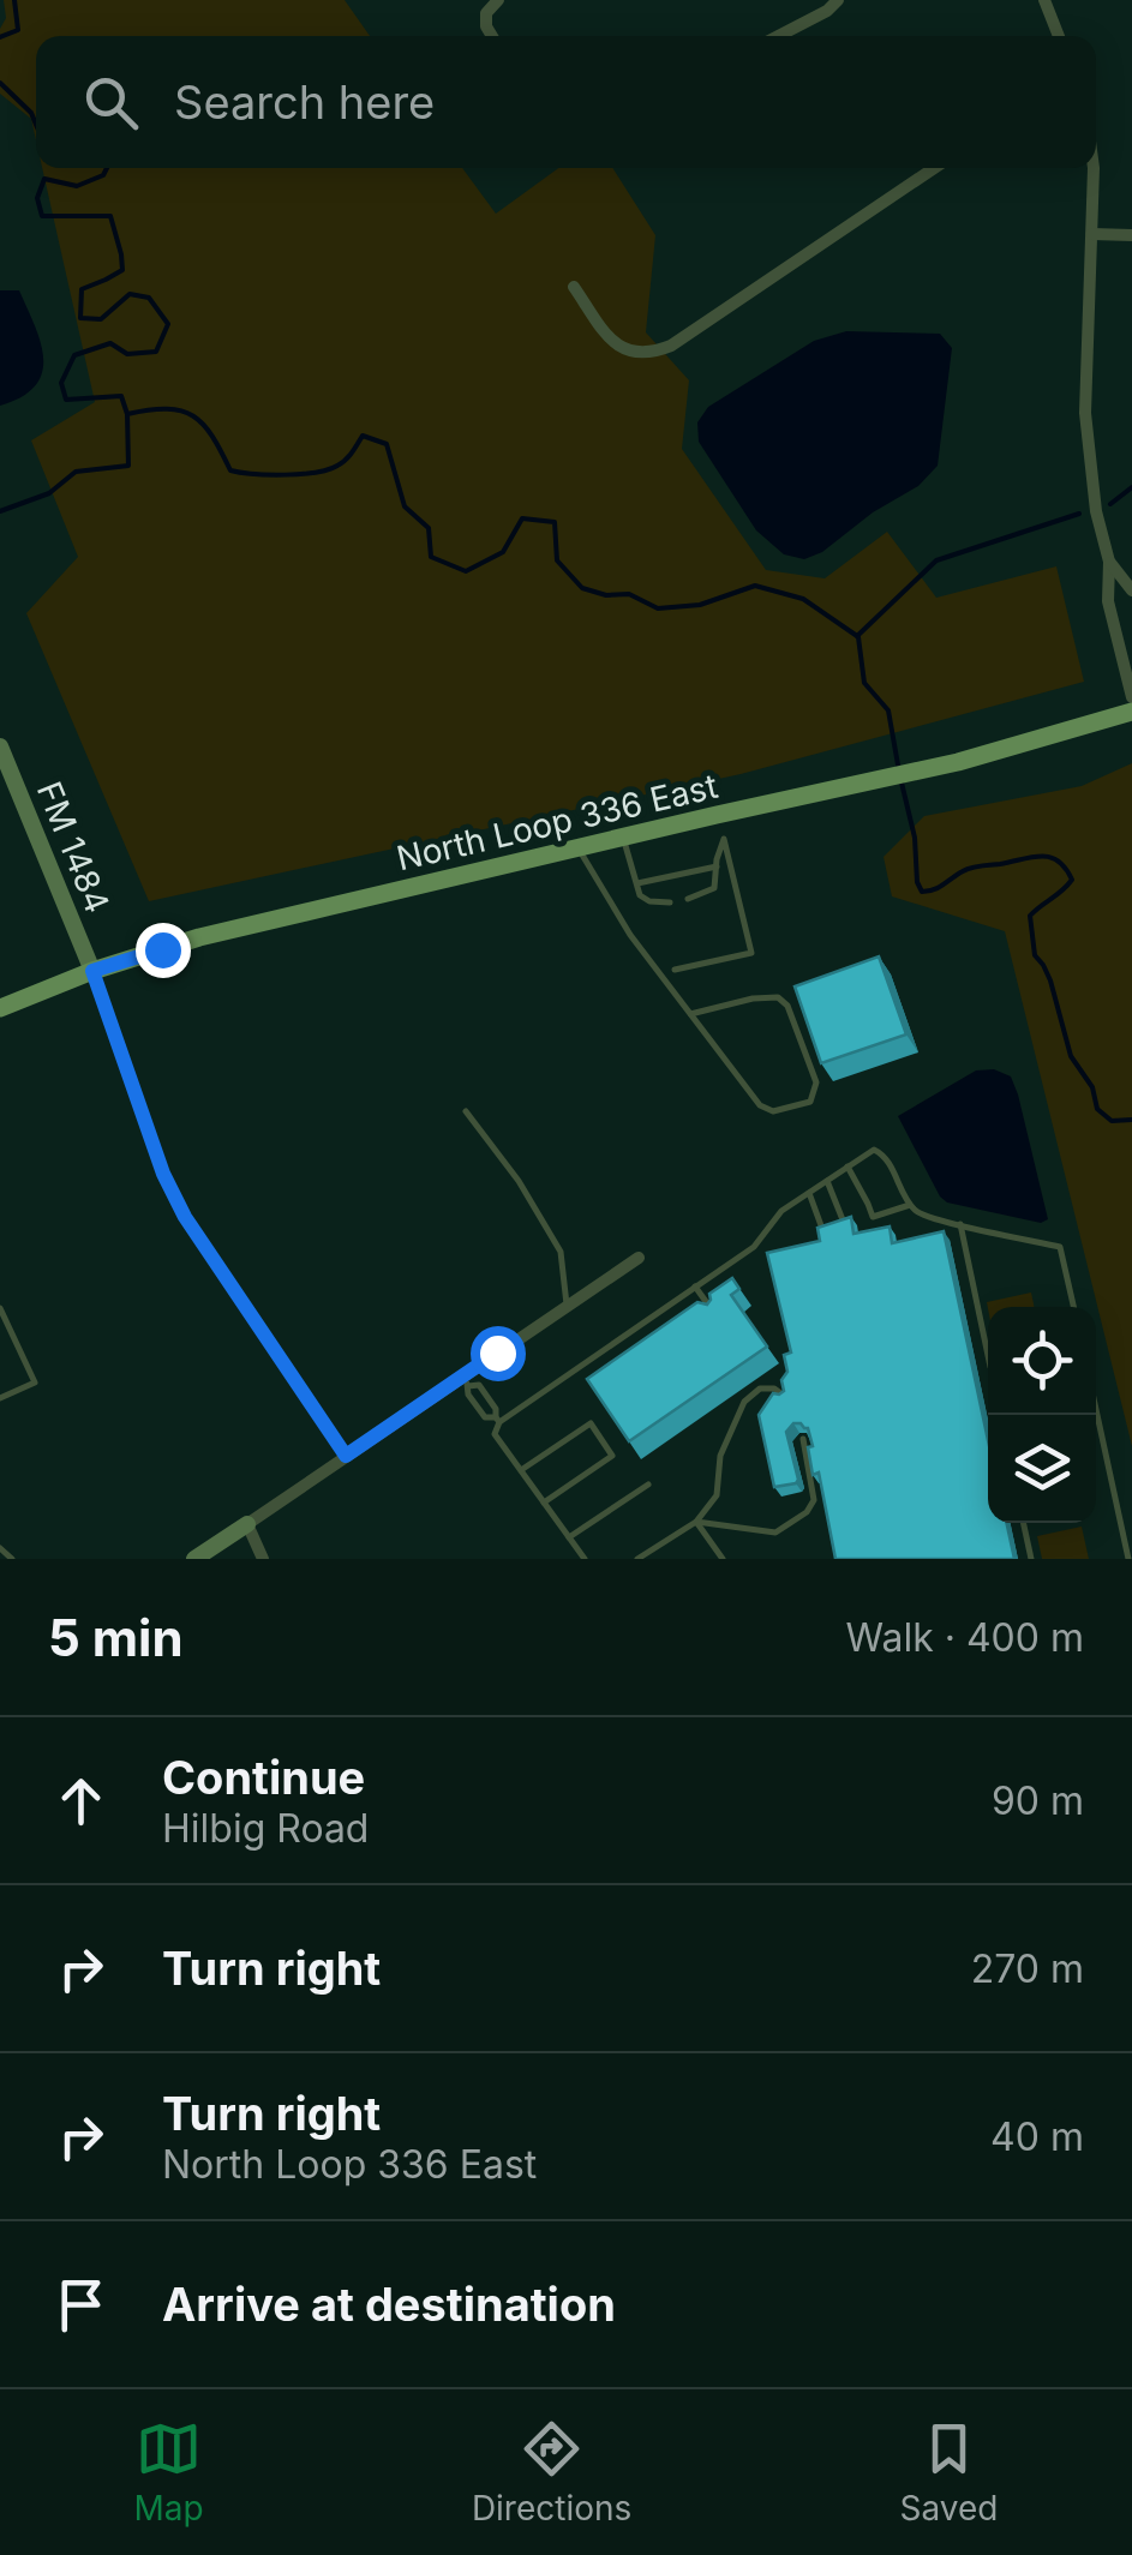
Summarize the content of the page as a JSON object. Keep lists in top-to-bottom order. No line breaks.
{"streets":{"main road":["North Loop 336 East","FM 1484"]},"crossings":[["North Loop 336 East","FM 1484"]],"page":{"search":"Search here","heading":["5 min","Walk · 400 m"],"list":[["Continue","Hilbig Road","90 m"],["Turn right","270 m"],["Turn right","North Loop 336 East","40 m"],"Arrive at destination"],"nav":["Map","Directions","Saved"]}}
